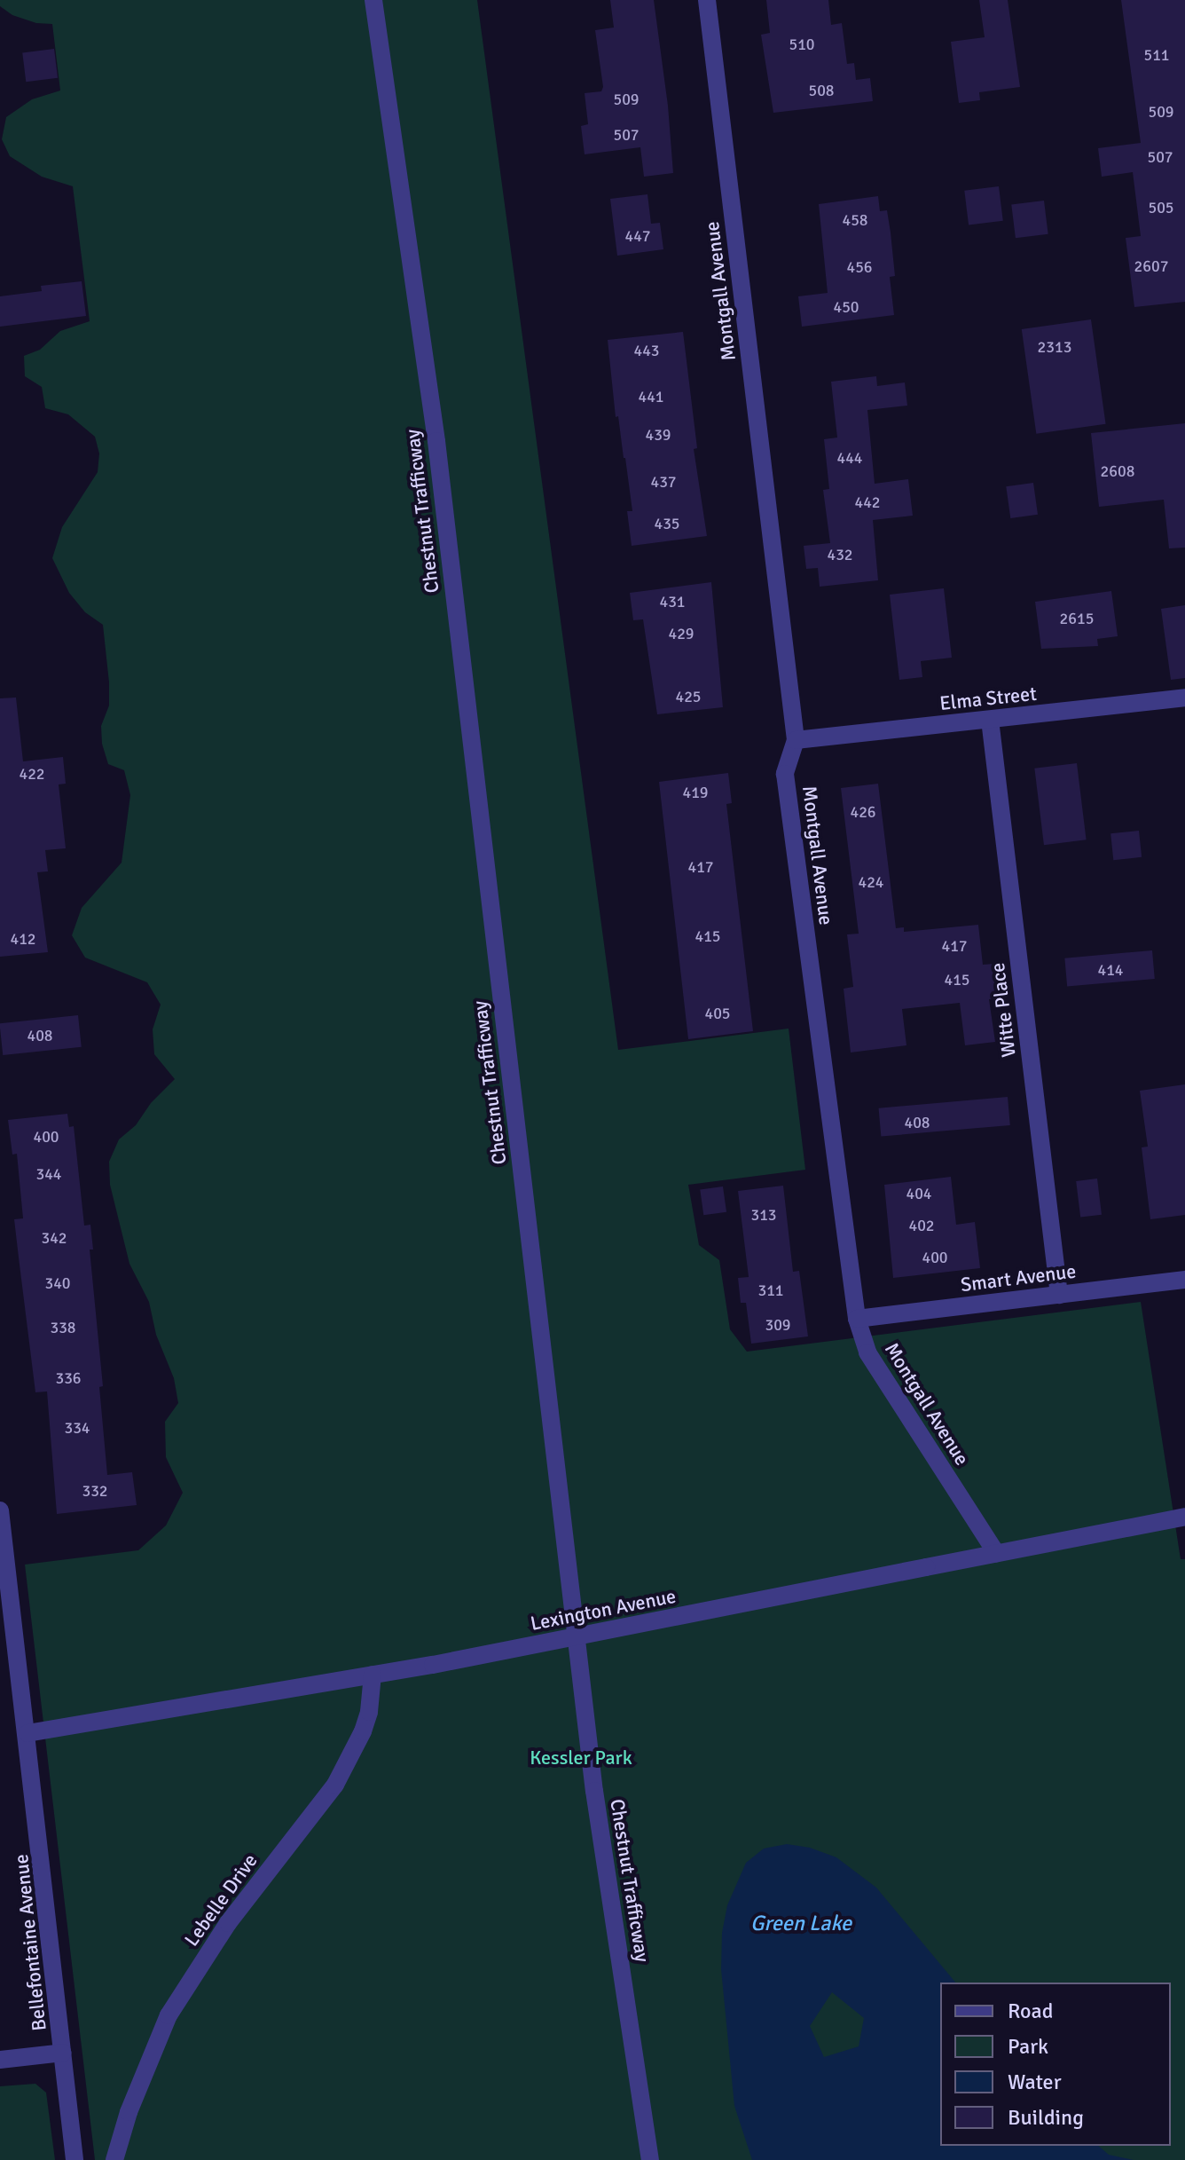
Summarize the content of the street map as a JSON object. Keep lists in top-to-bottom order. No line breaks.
{"streets":{"street":["Montgall Avenue","Chestnut Trafficway","Elma Street","Witte Place","Smart Avenue","Lexington Avenue","Lebelle Drive","Bellefontaine Avenue"]},"crossings":[["Montgall Avenue","Elma Street"],["Montgall Avenue","Smart Avenue"],["Montgall Avenue","Lexington Avenue"],["Elma Street","Witte Place"],["Witte Place","Smart Avenue"],["Lexington Avenue","Lebelle Drive"],["Lexington Avenue","Bellefontaine Avenue"]],"water":["Green Lake"],"parks":["Kessler Park"],"house_numbers":["510","511","508","509","509","507","507","505","458","447","2607","456","450","2313","443","441","439","444","2608","437","442","435","432","431","2615","429","425","422","419","426","417","424","415","412","417","414","415","405","408","408","400","344","404","313","402","342","400","340","311","309","338","336","334","332"],"legend":["Road","Park","Water","Building"]}
